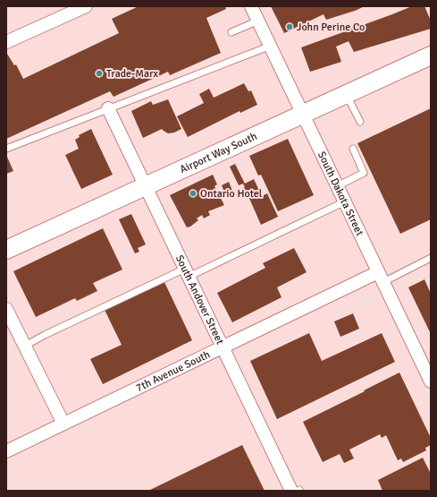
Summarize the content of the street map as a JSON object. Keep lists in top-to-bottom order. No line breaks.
{"streets":{"main road":["Airport Way South"],"street":["South Dakota Street","South Andover Street","7th Avenue South"]},"crossings":[["Airport Way South","South Dakota Street"],["Airport Way South","South Andover Street"],["South Dakota Street","7th Avenue South"],["South Andover Street","7th Avenue South"]],"places":["John Perine Co","Trade-Marx","Ontario Hotel"]}
